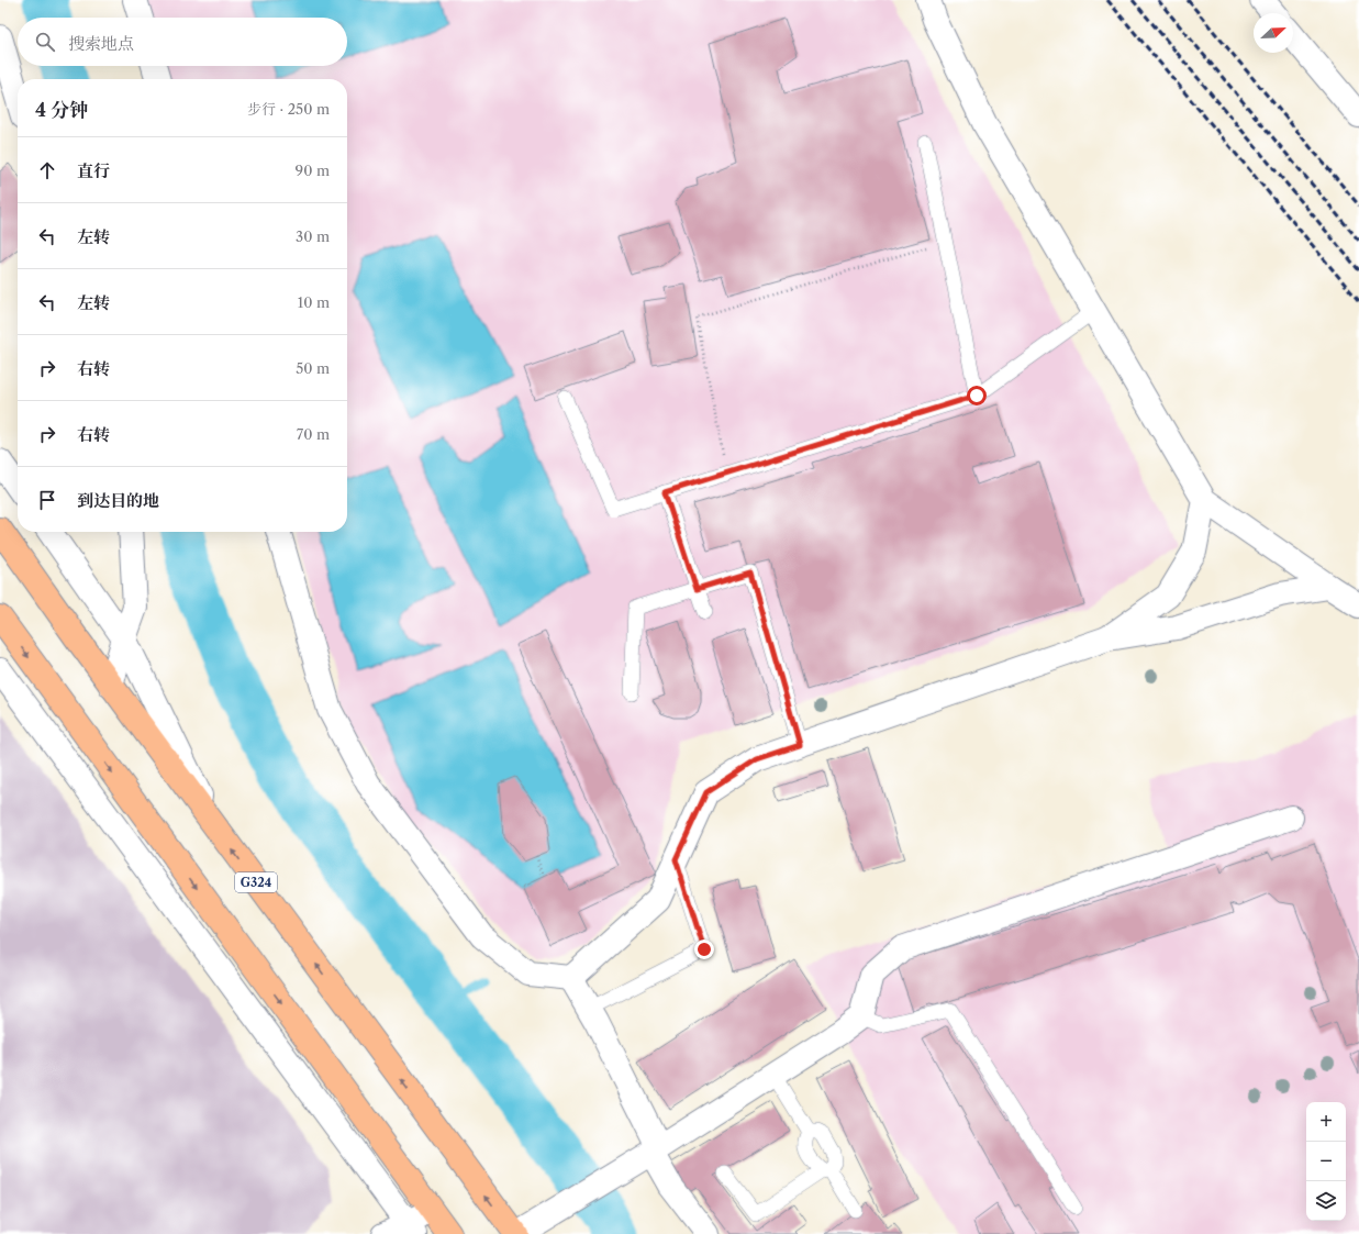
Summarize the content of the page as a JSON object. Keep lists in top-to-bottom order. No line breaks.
{"streets":{"highway":["G324"]},"north":"top right","page":{"search":"搜索地点","heading":["4 分钟","步行 · 250 m"],"list":[["直行","90 m"],["左转","30 m"],["左转","10 m"],["右转","50 m"],["右转","70 m"],"到达目的地"],"map_buttons":["+","−"]}}
